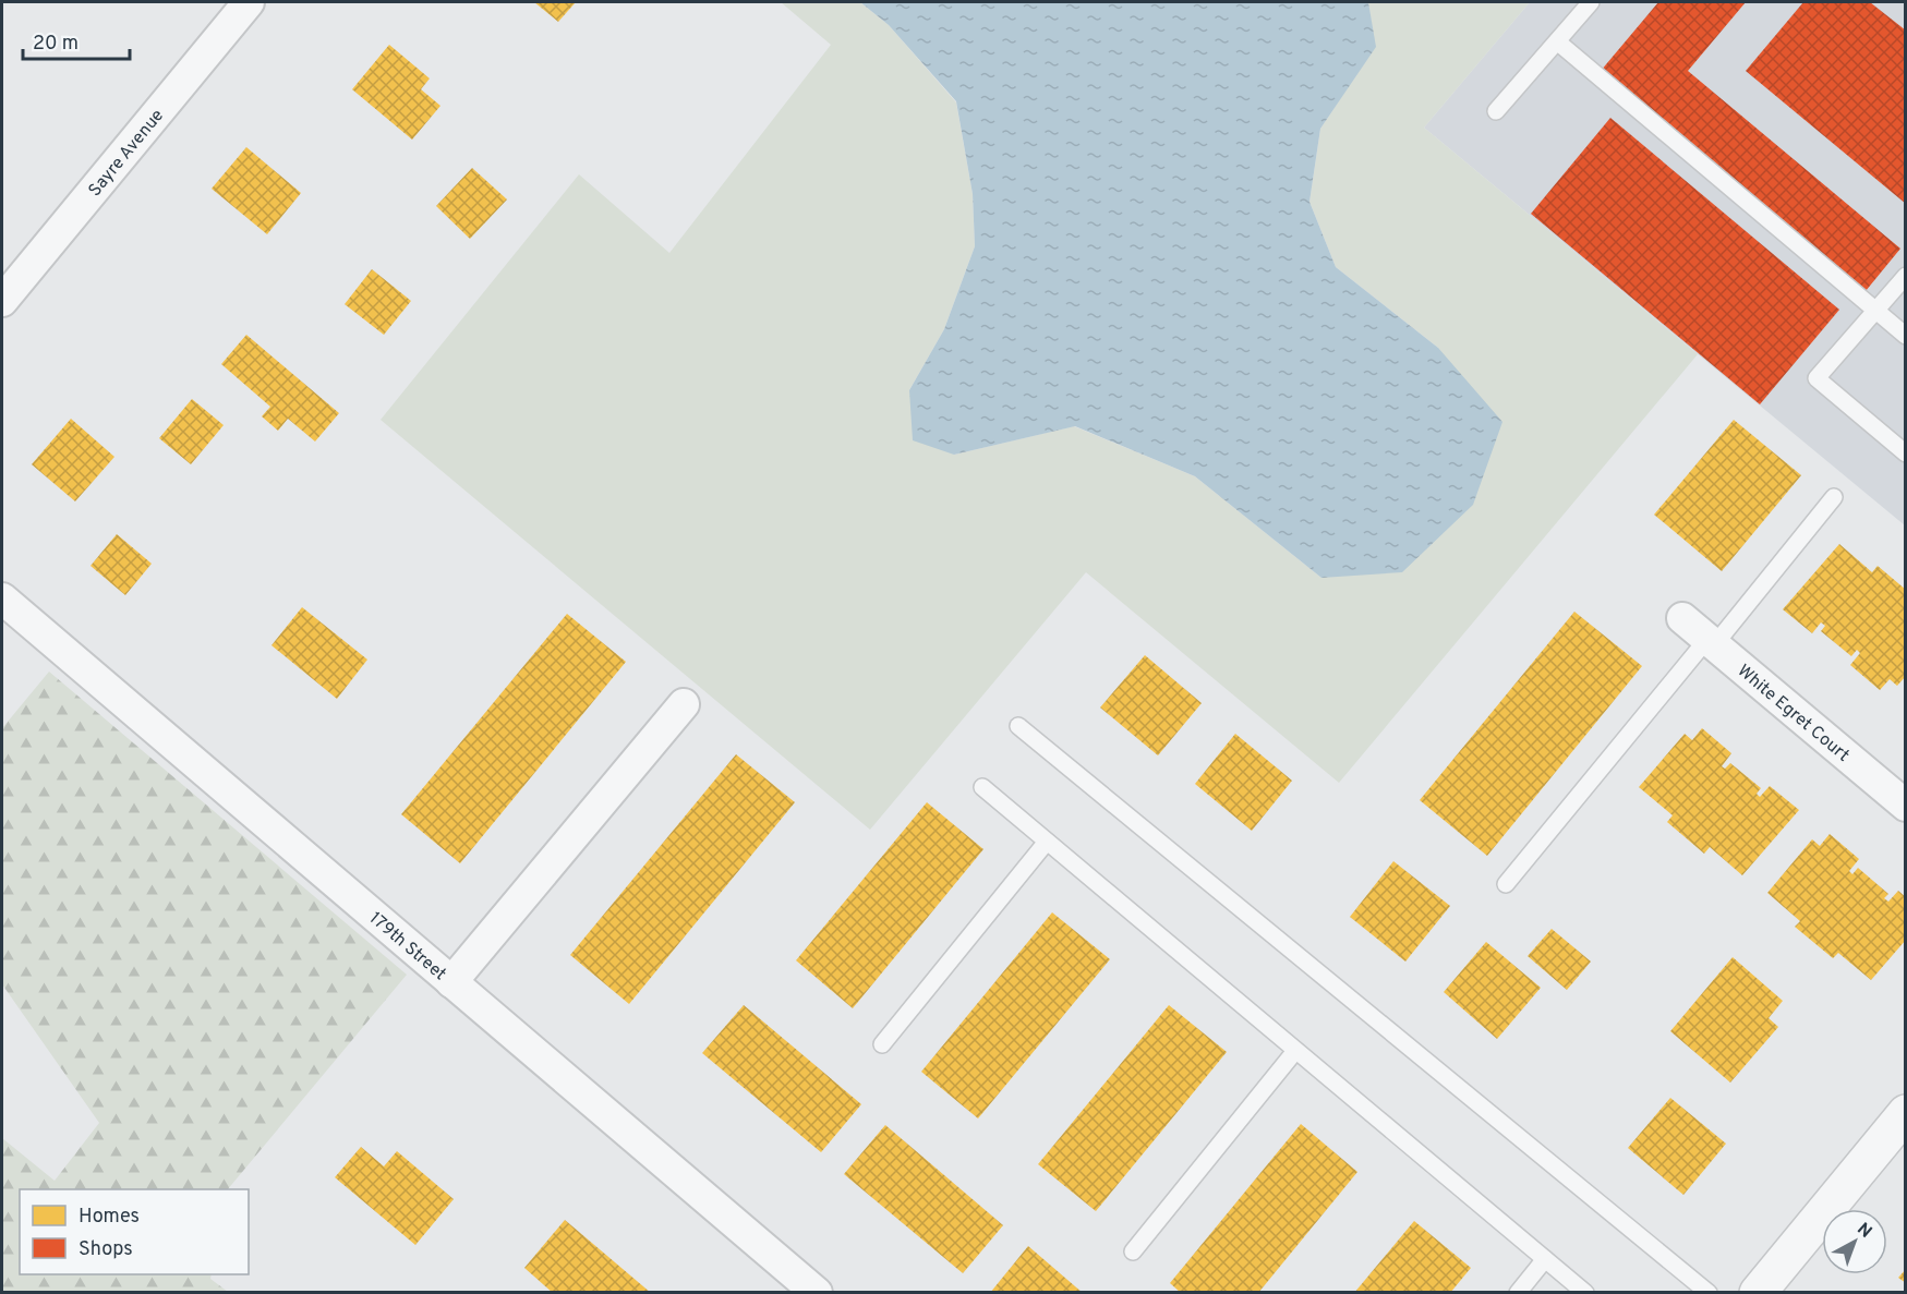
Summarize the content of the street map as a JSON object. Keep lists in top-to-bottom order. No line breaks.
{"streets":{"street":["Sayre Avenue","White Egret Court","179th Street"]},"legend":["Homes","Shops"],"scale_bar":"20 m","north":"top right"}
